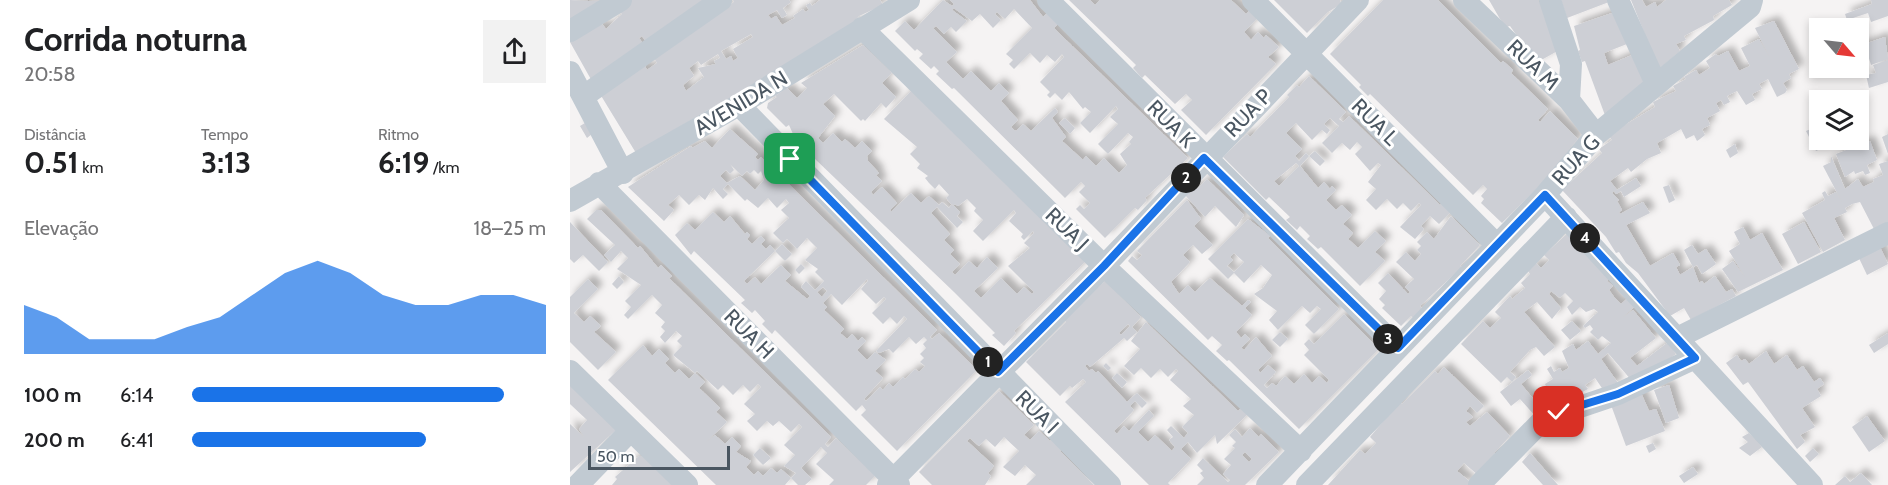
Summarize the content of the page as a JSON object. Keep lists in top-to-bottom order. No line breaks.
{"streets":{"street":["RUA M","AVENIDA N","RUA P","RUA L","RUA K","RUA G","RUA J","RUA H","RUA I"]},"crossings":[["RUA M","RUA G"],["AVENIDA N","RUA J"],["AVENIDA N","RUA H"],["AVENIDA N","RUA I"],["RUA P","RUA L"],["RUA P","RUA K"],["RUA P","RUA J"],["RUA P","RUA H"],["RUA P","RUA I"],["RUA L","RUA G"],["RUA K","RUA G"],["RUA G","RUA J"]],"scale_bar":"50 m","north":"bottom right","page":{"heading":["Corrida noturna","20:58"],"stats":[["Distância","0.51 km"],["Tempo","3:13"],["Ritmo","6:19 /km"]],"pins":["2","4","3","1"],"chart":["Elevação","18–25 m"],"list":[{"name":"100 m","note":"6:14"},{"name":"200 m","note":"6:41"}],"scale":"50 m"}}
